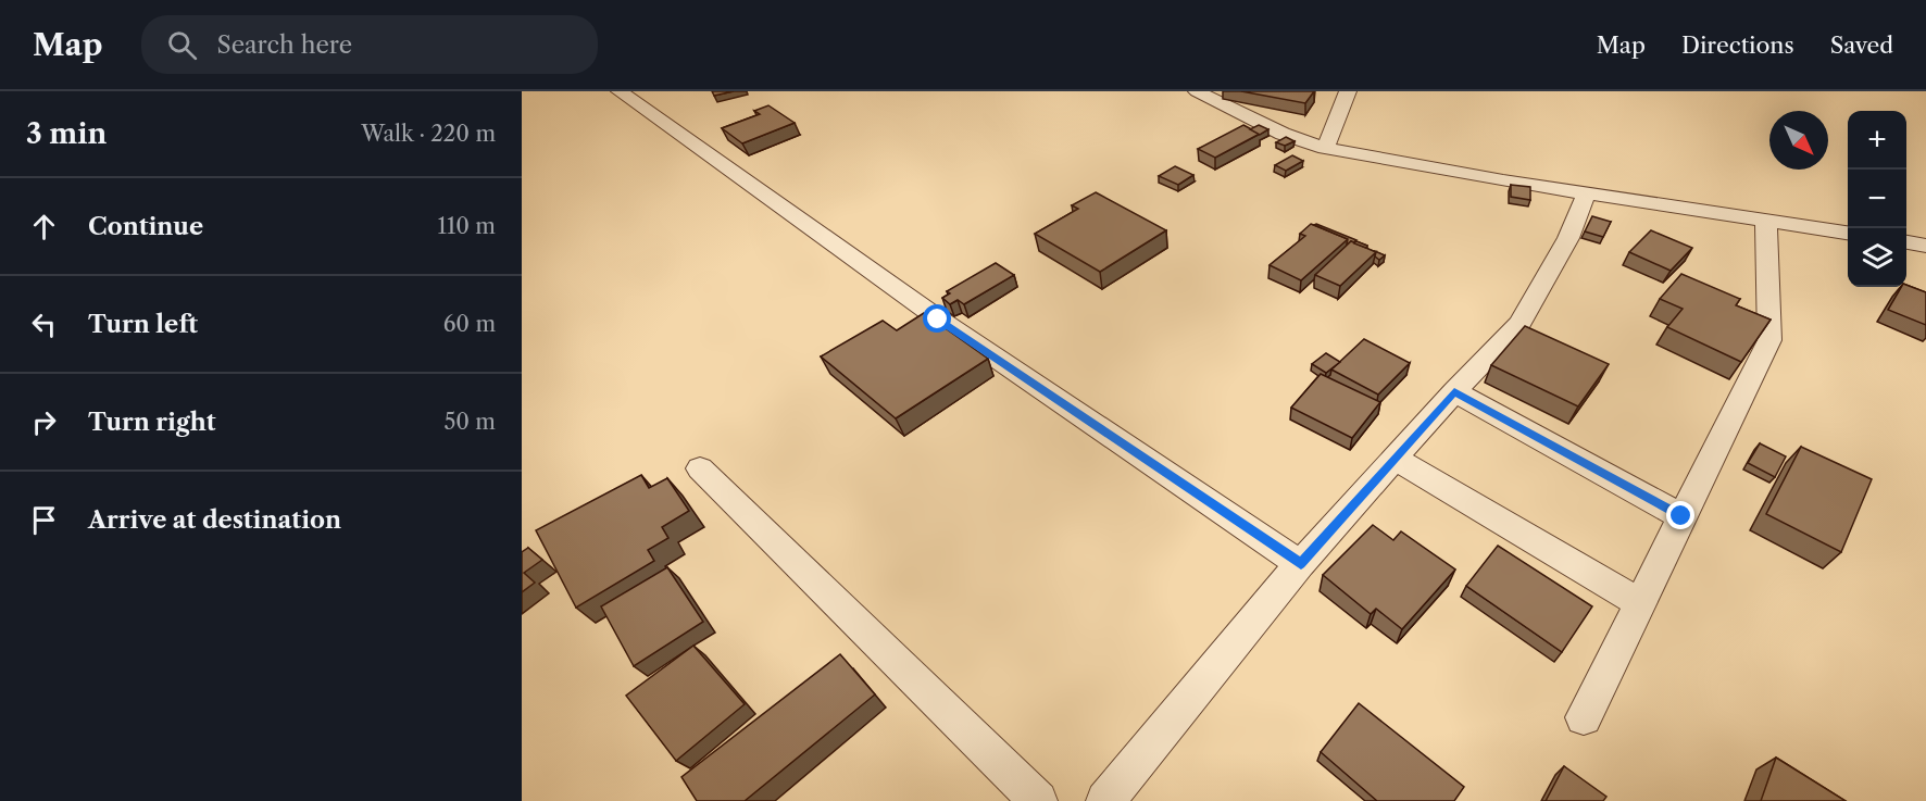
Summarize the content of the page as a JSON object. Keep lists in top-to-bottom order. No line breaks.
{"north":"bottom right","page":{"header":"Map","search":"Search here","nav":["Map","Directions","Saved"],"heading":["3 min","Walk · 220 m"],"map_buttons":["+","−"],"list":[["Continue","110 m"],["Turn left","60 m"],["Turn right","50 m"],"Arrive at destination"]}}
